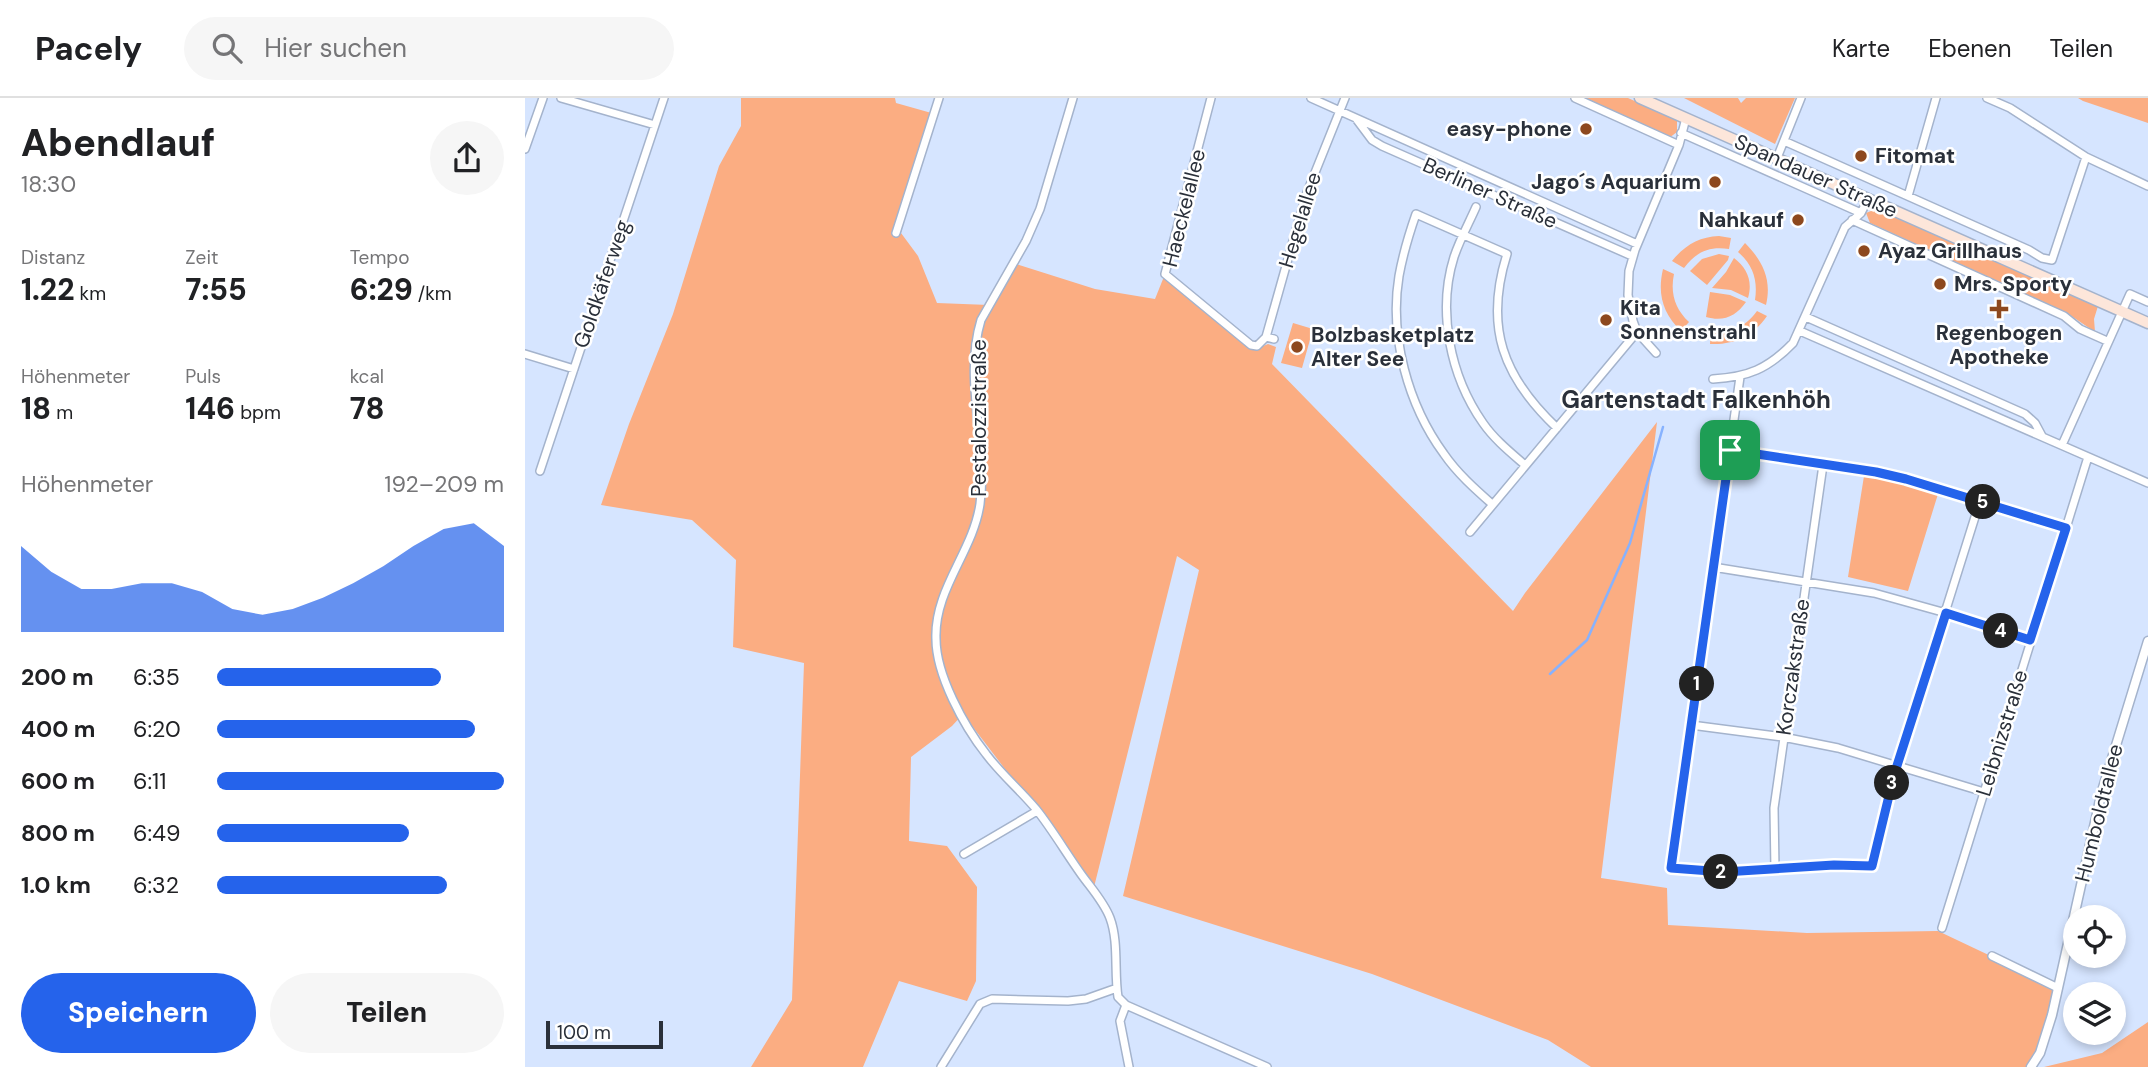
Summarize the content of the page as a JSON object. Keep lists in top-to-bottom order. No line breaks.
{"streets":{"main road":["Spandauer Straße"],"street":["Berliner Straße","Haeckelallee","Hegelallee","Goldkäferweg","Pestalozzistraße","Korczakstraße","Leibnizstraße","Humboldtallee"]},"crossings":[["Berliner Straße","Hegelallee"],["Haeckelallee","Hegelallee"]],"districts":["Gartenstadt Falkenhöh"],"places":{"other":["easy-phone","Fitomat","Jago´s Aquarium","Nahkauf","Ayaz Grillhaus","Mrs. Sporty","Kita Sonnenstrahl","Bolzbasketplatz Alter See"],"health":["Regenbogen Apotheke"]},"scale_bar":"100 m","page":{"header":"Pacely","search":"Hier suchen","nav":["Karte","Ebenen","Teilen"],"heading":["Abendlauf","18:30"],"stats":[["Distanz","1.22 km"],["Zeit","7:55"],["Tempo","6:29 /km"],["Höhenmeter","18 m"],["Puls","146 bpm"],["kcal","78"]],"chart":["Höhenmeter","192–209 m"],"pins":["5","4","1","3","2"],"list":[{"name":"200 m","note":"6:35"},{"name":"400 m","note":"6:20"},{"name":"600 m","note":"6:11"},{"name":"800 m","note":"6:49"},{"name":"1.0 km","note":"6:32"}],"buttons":["Speichern","Teilen"],"scale":"100 m"}}
